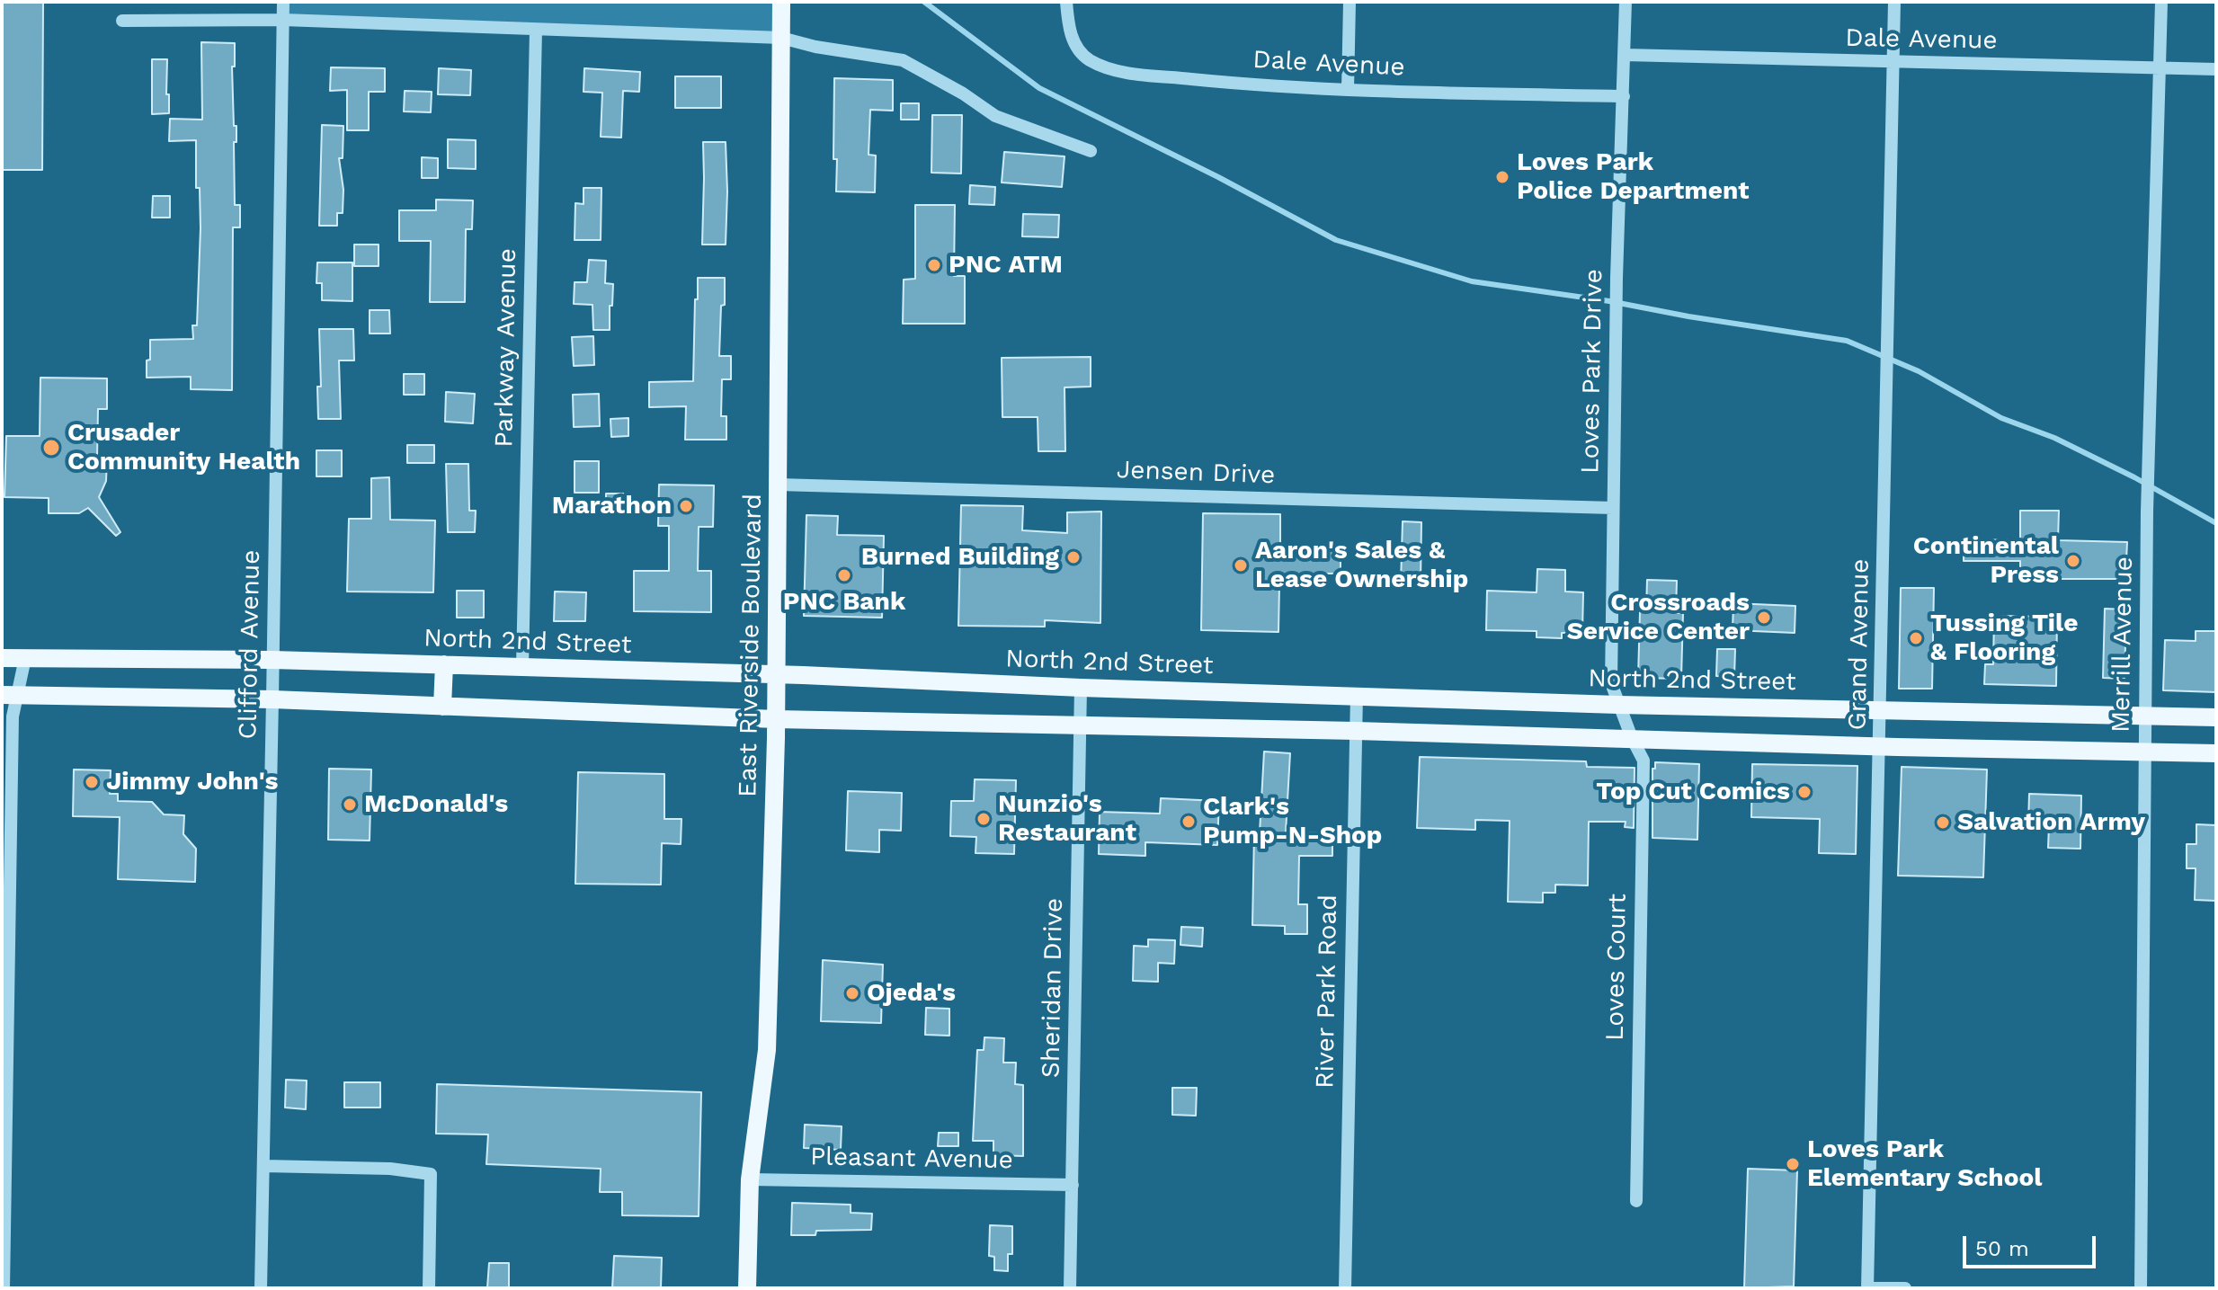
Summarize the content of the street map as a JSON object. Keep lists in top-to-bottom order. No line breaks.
{"streets":{"main road":["North 2nd Street","East Riverside Boulevard"],"street":["Dale Avenue","Parkway Avenue","Loves Park Drive","Jensen Drive","Clifford Avenue","Grand Avenue","Merrill Avenue","Loves Court","Sheridan Drive","River Park Road","Pleasant Avenue"]},"crossings":[["Dale Avenue","Loves Park Drive"],["Dale Avenue","Grand Avenue"],["Dale Avenue","Merrill Avenue"],["Parkway Avenue","North 2nd Street"],["Loves Park Drive","Jensen Drive"],["Loves Park Drive","North 2nd Street"],["Loves Park Drive","Loves Court"],["Jensen Drive","East Riverside Boulevard"],["North 2nd Street","Clifford Avenue"],["North 2nd Street","Grand Avenue"],["North 2nd Street","Merrill Avenue"],["North 2nd Street","East Riverside Boulevard"],["North 2nd Street","Sheridan Drive"],["North 2nd Street","River Park Road"],["East Riverside Boulevard","Pleasant Avenue"],["Sheridan Drive","Pleasant Avenue"]],"places":["Loves Park Police Department","PNC ATM","Crusader Community Health","Marathon","Burned Building","Continental Press","Aaron's Sales & Lease Ownership","PNC Bank","Crossroads Service Center","Tussing Tile & Flooring","Jimmy John's","Top Cut Comics","McDonald's","Nunzio's Restaurant","Clark's Pump-N-Shop","Salvation Army","Ojeda's","Loves Park Elementary School"],"scale_bar":"50 m"}
